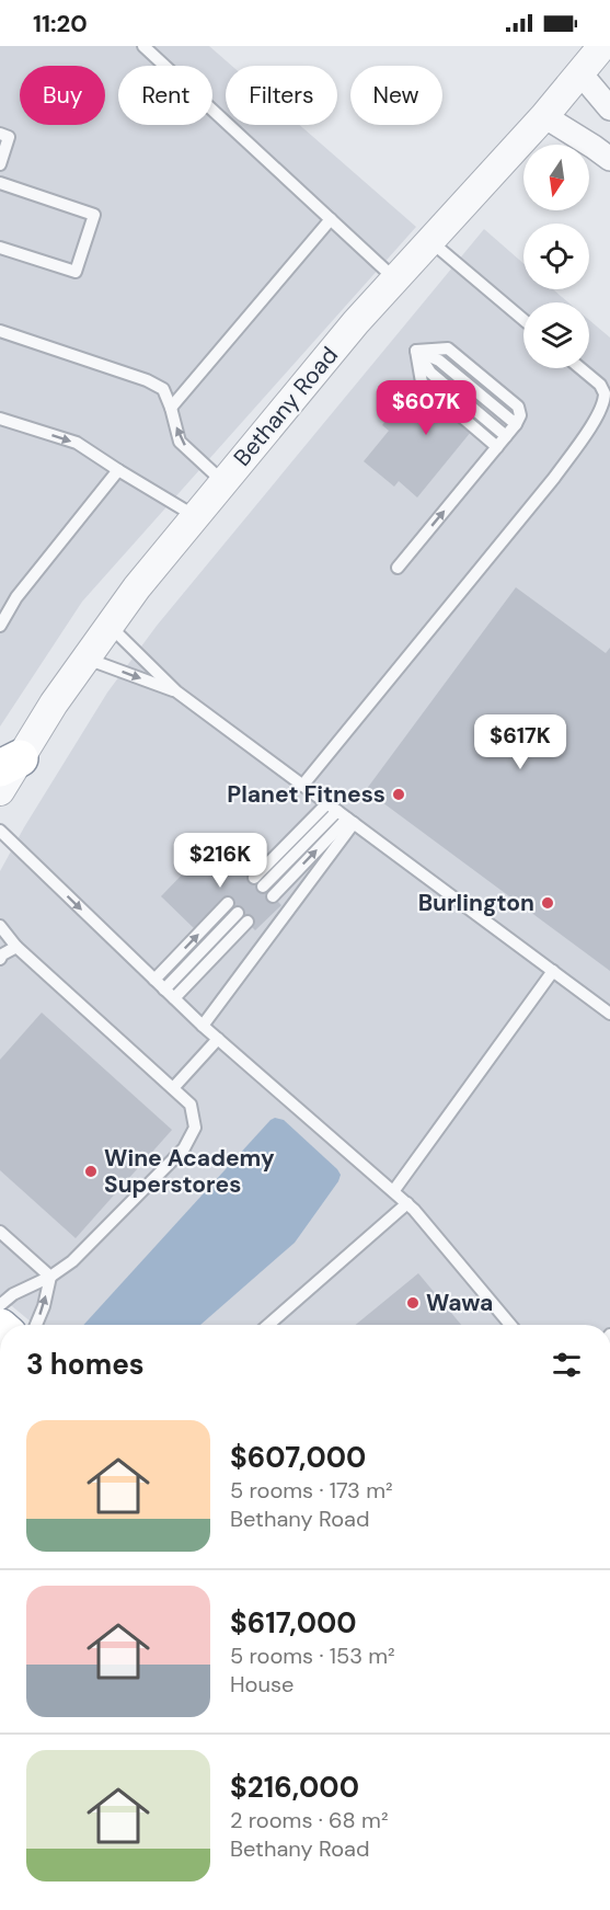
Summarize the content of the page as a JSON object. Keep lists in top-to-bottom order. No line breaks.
{"streets":{"street":["Bethany Road"]},"places":["Planet Fitness","Burlington","Wine Academy Superstores","Wawa"],"north":"bottom","page":{"status":"11:20","chip":["Buy","Rent","Filters","New"],"price":["$607K","$617K","$216K"],"heading":"3 homes","list":[{"name":"$607,000","note":"5 rooms · 173 m² · Bethany Road"},{"name":"$617,000","note":"5 rooms · 153 m² · House"},{"name":"$216,000","note":"2 rooms · 68 m² · Bethany Road"}]}}
